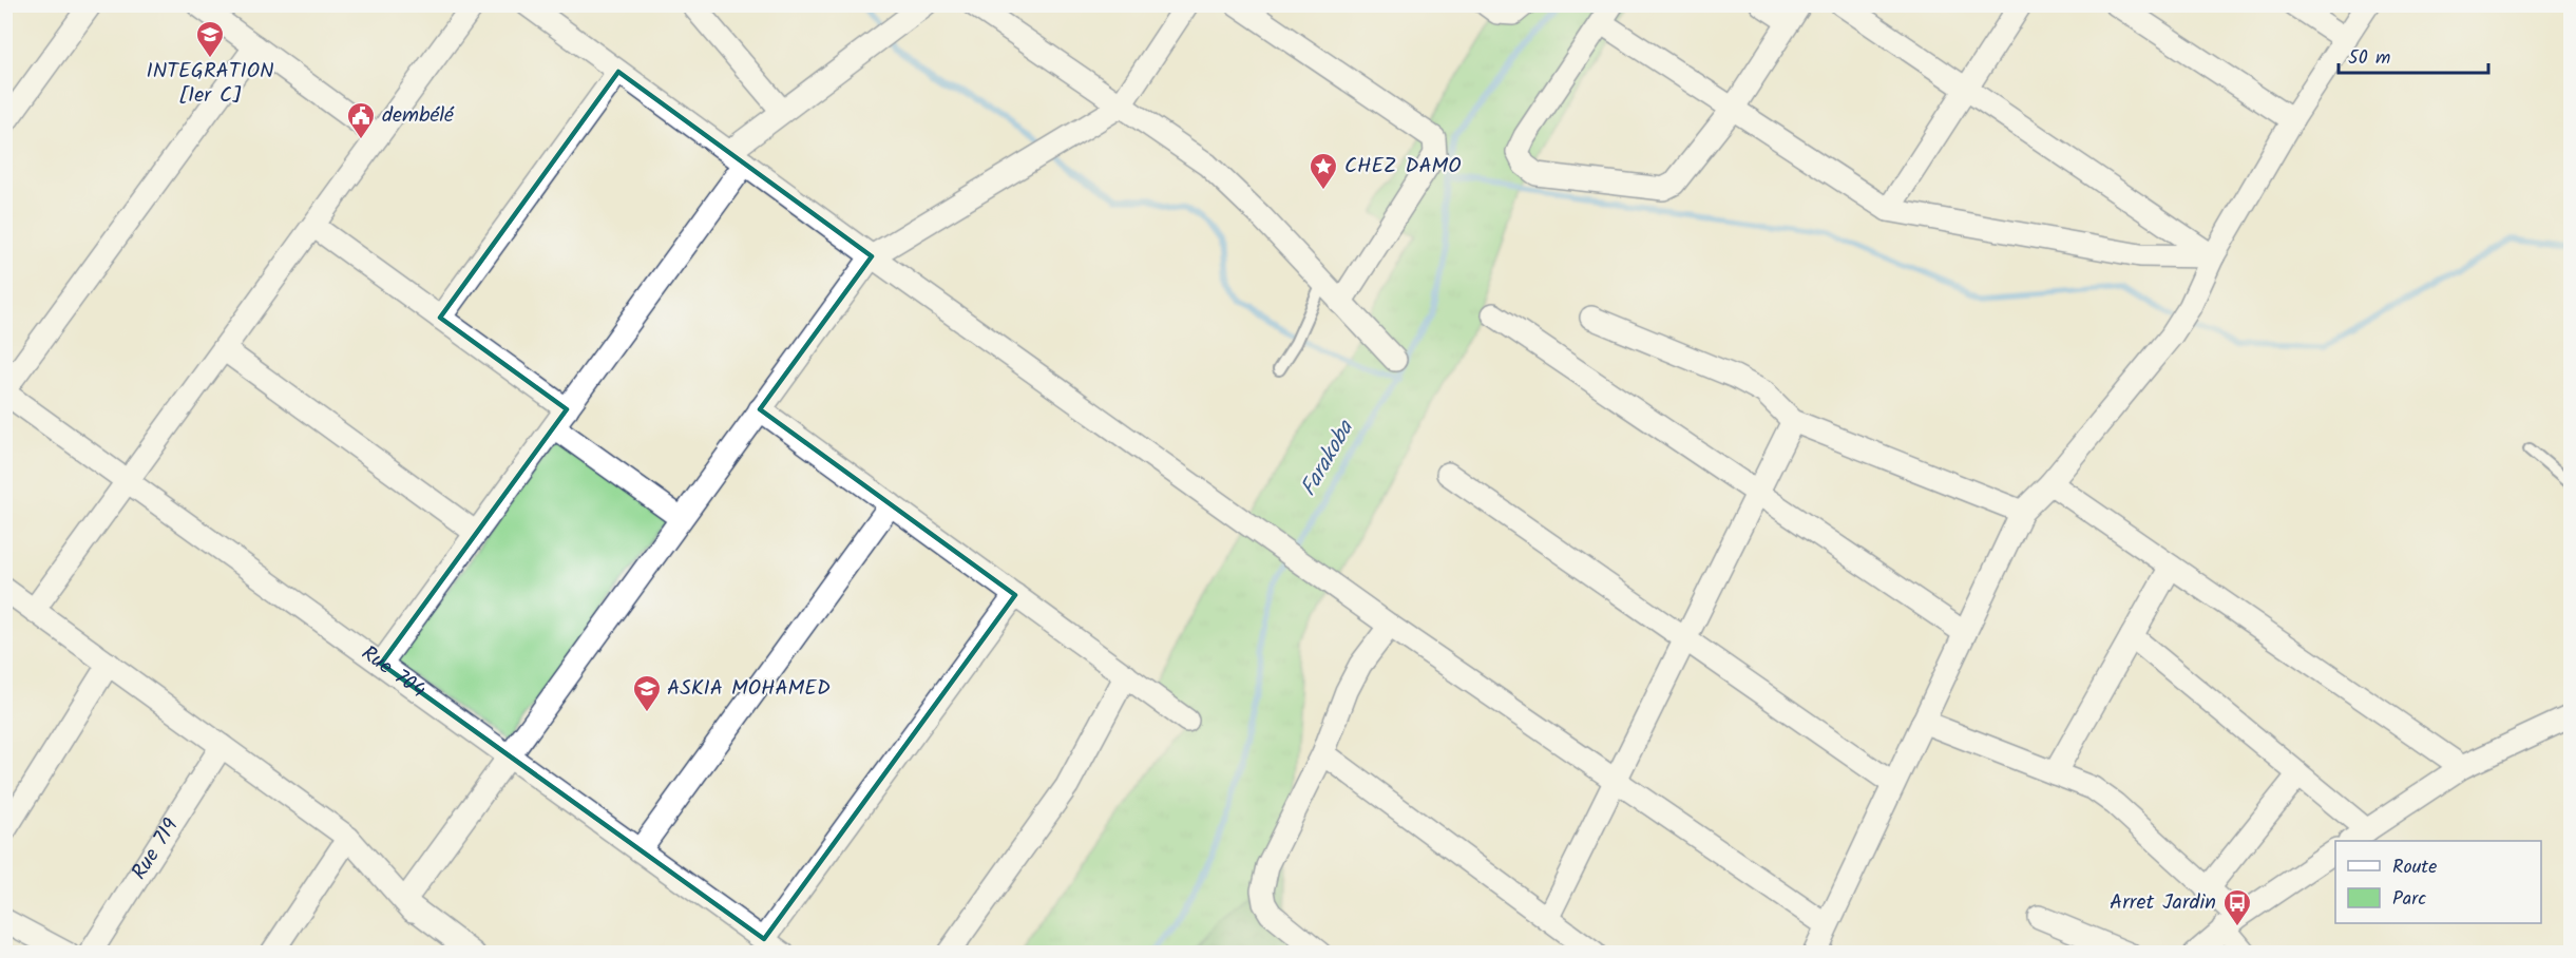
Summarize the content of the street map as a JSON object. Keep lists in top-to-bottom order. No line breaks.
{"streets":{"street":["Rue 704","Rue 719"]},"water":["Farakoba"],"places":{"school or university":["INTEGRATION [1er C]","ASKIA MOHAMED"],"public building":["dembélé"],"place":["CHEZ DAMO"],"bus stop":["Arret Jardin"]},"legend":["Route","Parc"],"scale_bar":"50 m"}
